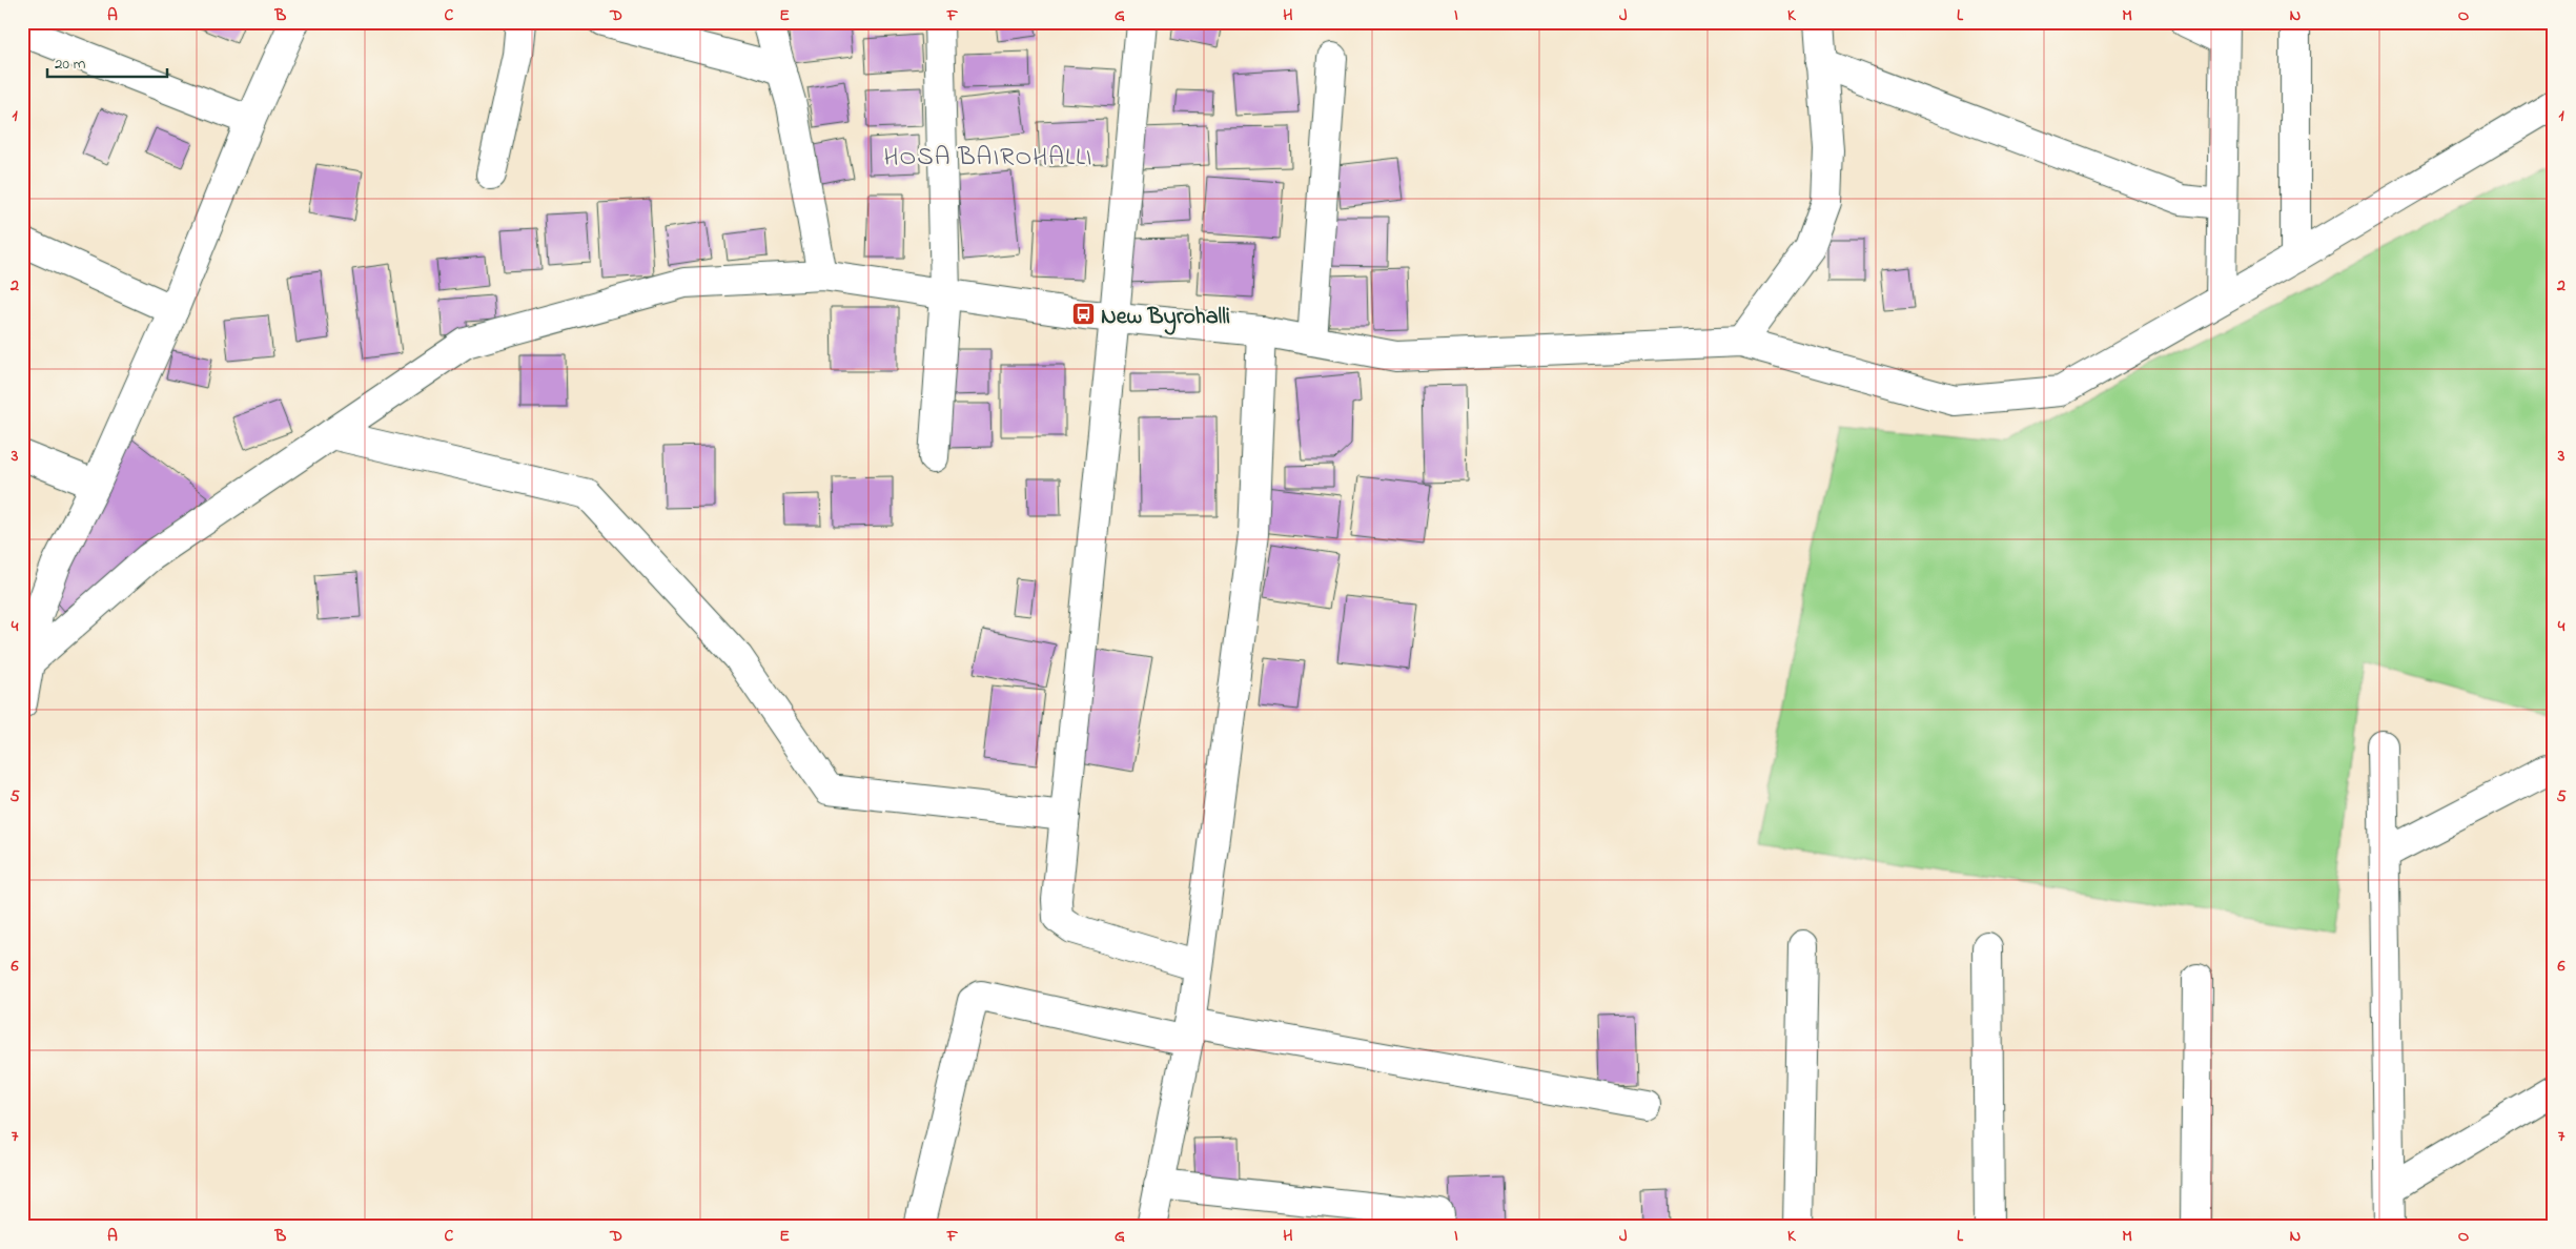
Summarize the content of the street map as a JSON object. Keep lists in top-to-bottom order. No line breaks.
{"districts":["HOSA BAIROHALLI"],"places":{"bus stop":["New Byrohalli"]},"scale_bar":"20 m","grid":{"columns":["A","B","C","D","E","F","G","H","I","J","K","L","M","N","O"],"rows":["1","2","3","4","5","6","7"]}}
